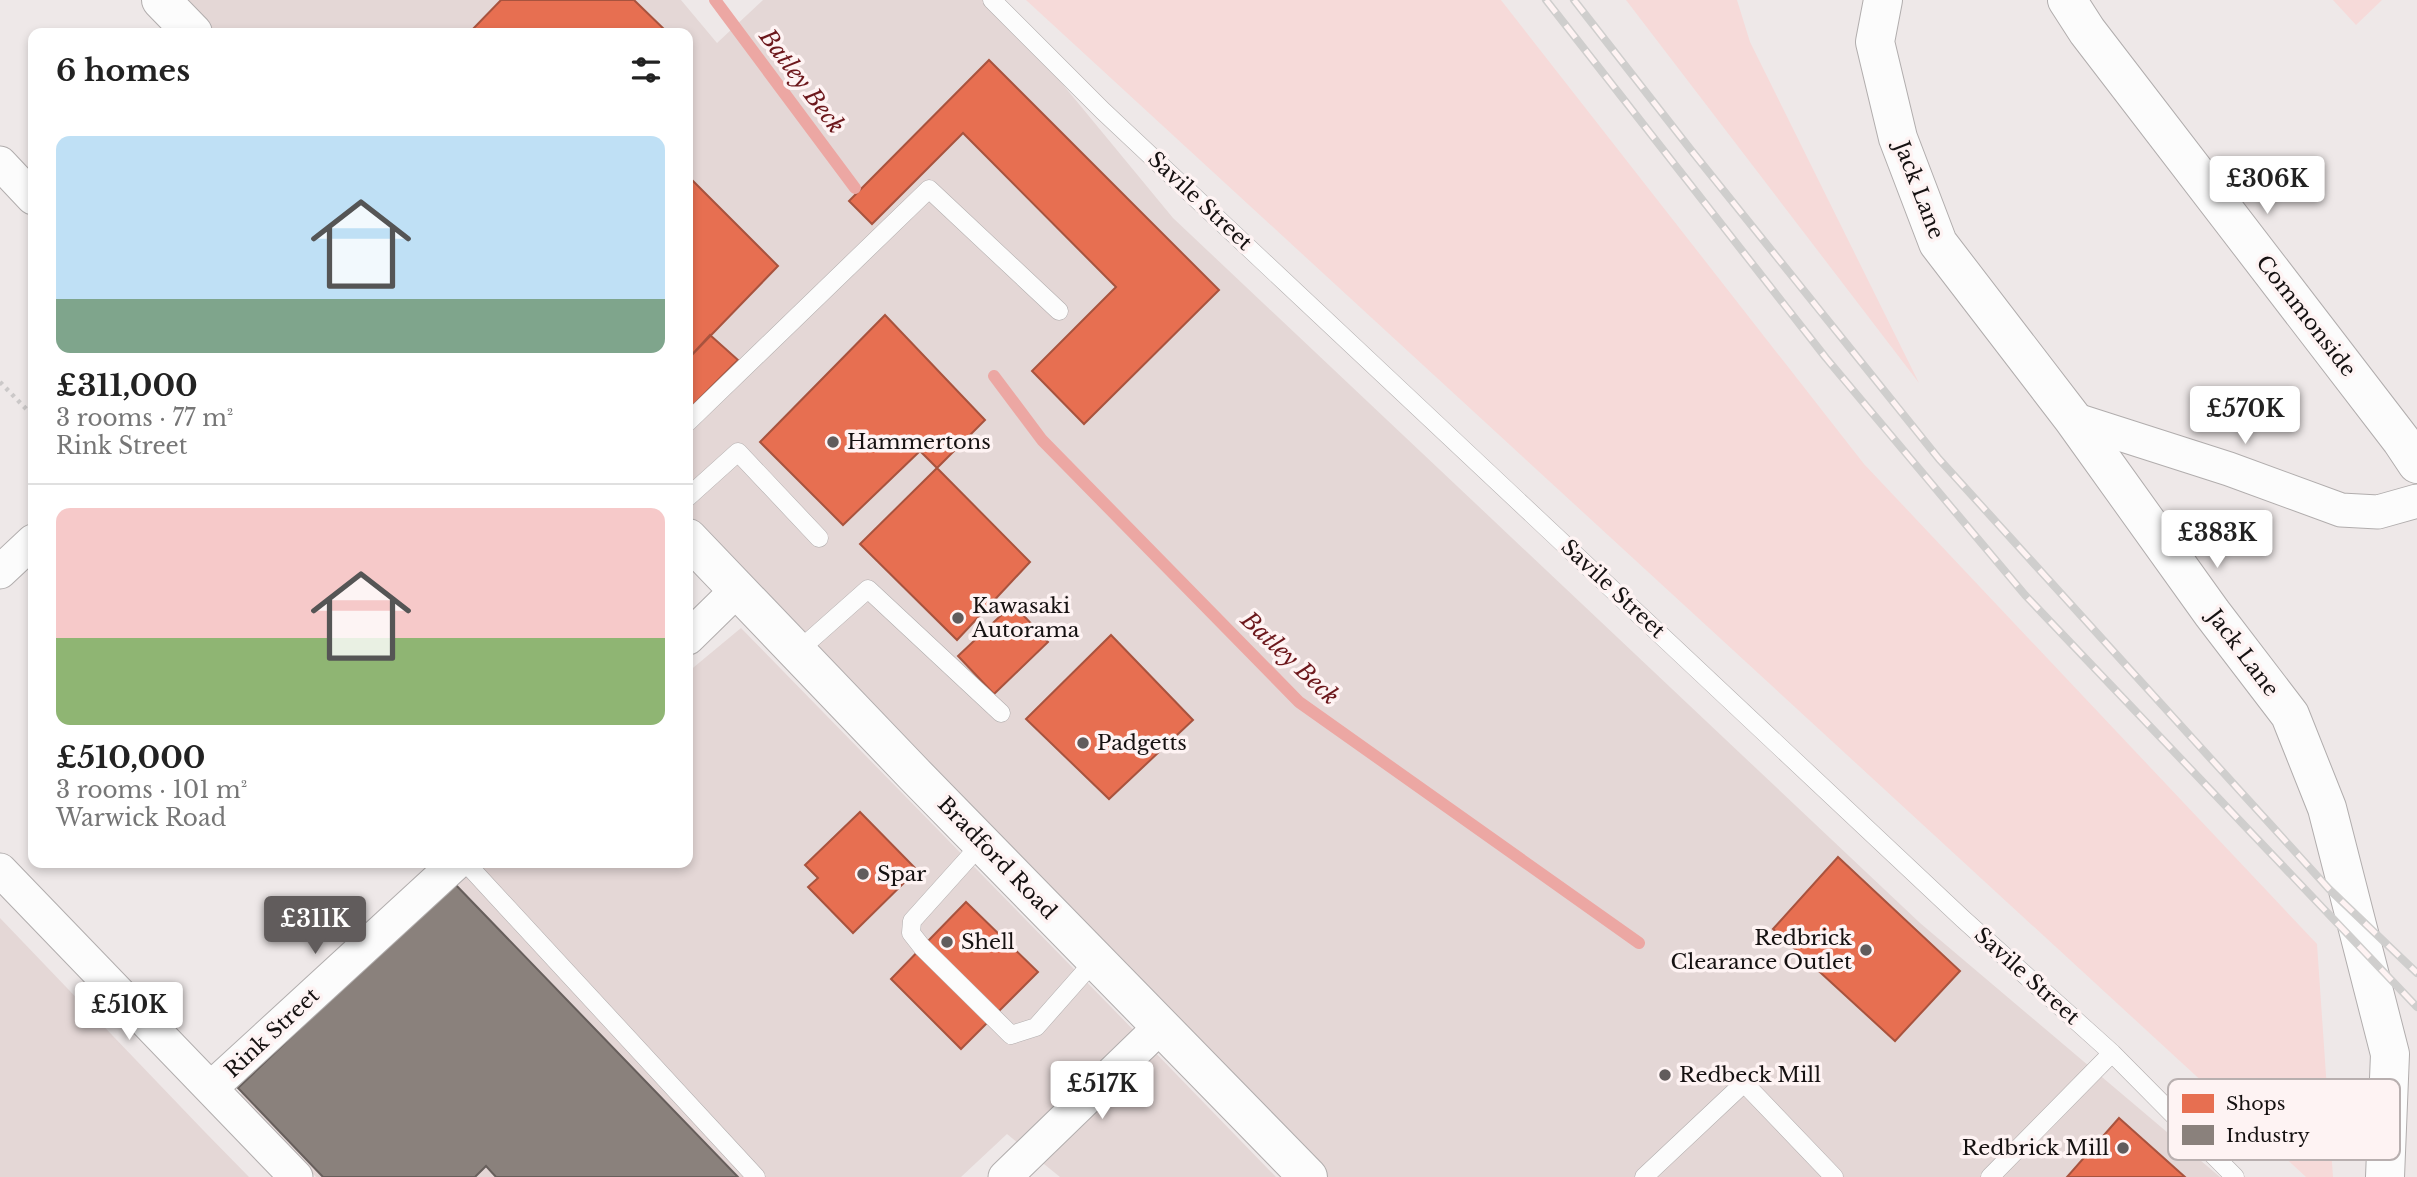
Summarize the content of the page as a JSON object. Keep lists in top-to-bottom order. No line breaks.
{"streets":{"street":["Jack Lane","Commonside","Bradford Road","Rink Street"],"lane":["Savile Street"]},"water":["Batley Beck"],"places":["Hammertons","Kawasaki Autorama","Padgetts","Spar","Shell","Redbrick Clearance Outlet","Redbeck Mill","Redbrick Mill"],"legend":["Shops","Industry"],"page":{"heading":"6 homes","list":[{"name":"£311,000","note":"3 rooms · 77 m² · Rink Street"},{"name":"£510,000","note":"3 rooms · 101 m² · Warwick Road"}],"price":["£306K","£570K","£383K","£311K","£510K","£517K"]}}
